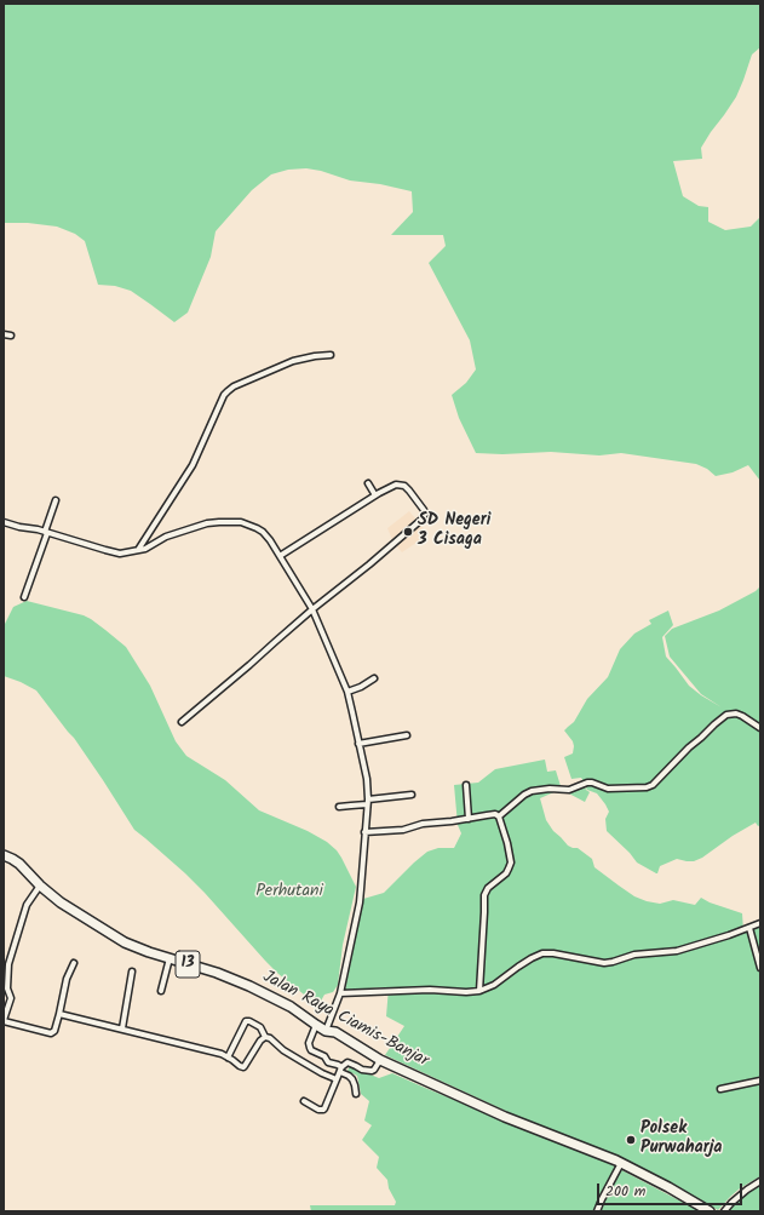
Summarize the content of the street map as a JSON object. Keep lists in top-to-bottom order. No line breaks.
{"streets":{"highway":["13","Jalan Raya Ciamis-Banjar"]},"parks":["Perhutani"],"places":["SD Negeri 3 Cisaga","Polsek Purwaharja"],"scale_bar":"200 m"}
